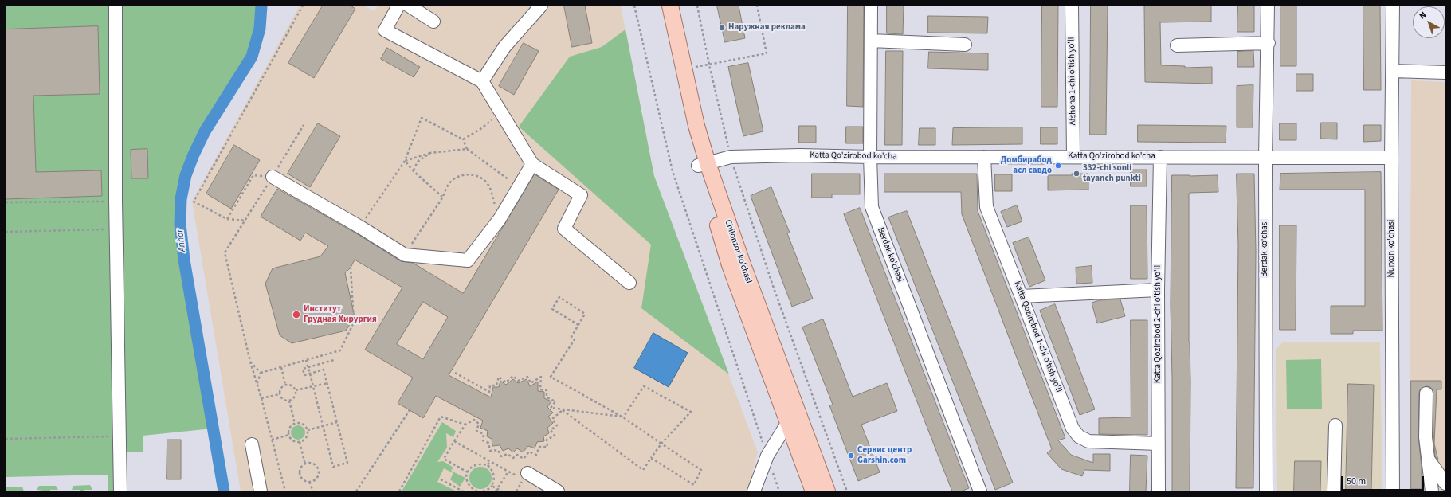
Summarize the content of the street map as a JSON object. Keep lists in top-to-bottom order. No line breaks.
{"streets":{"main road":["Chilonzor ko'chasi"],"street":["Afshona 1-chi o'tish yo'li","Katta Qo'zirobod ko'cha","Berdak ko'chasi","Nurxon ko'chasi","Katta Qozirobod 2-chi o'tish yo'li","Katta Qozirobod 1-chi o'tish yo'li"]},"crossings":[["Afshona 1-chi o'tish yo'li","Katta Qo'zirobod ko'cha"],["Katta Qo'zirobod ko'cha","Berdak ko'chasi"],["Katta Qo'zirobod ko'cha","Nurxon ko'chasi"],["Katta Qo'zirobod ko'cha","Chilonzor ko'chasi"],["Katta Qo'zirobod ko'cha","Katta Qozirobod 2-chi o'tish yo'li"],["Katta Qo'zirobod ko'cha","Katta Qozirobod 1-chi o'tish yo'li"],["Katta Qozirobod 2-chi o'tish yo'li","Katta Qozirobod 1-chi o'tish yo'li"]],"water":["Anhor"],"places":["Наружная реклама","Домбирабод асл савдо","332-chi sonli tayanch punkti","Институт Грудная Хирургия","Сервис центр Garshin.com"],"scale_bar":"50 m","north":"top left"}
